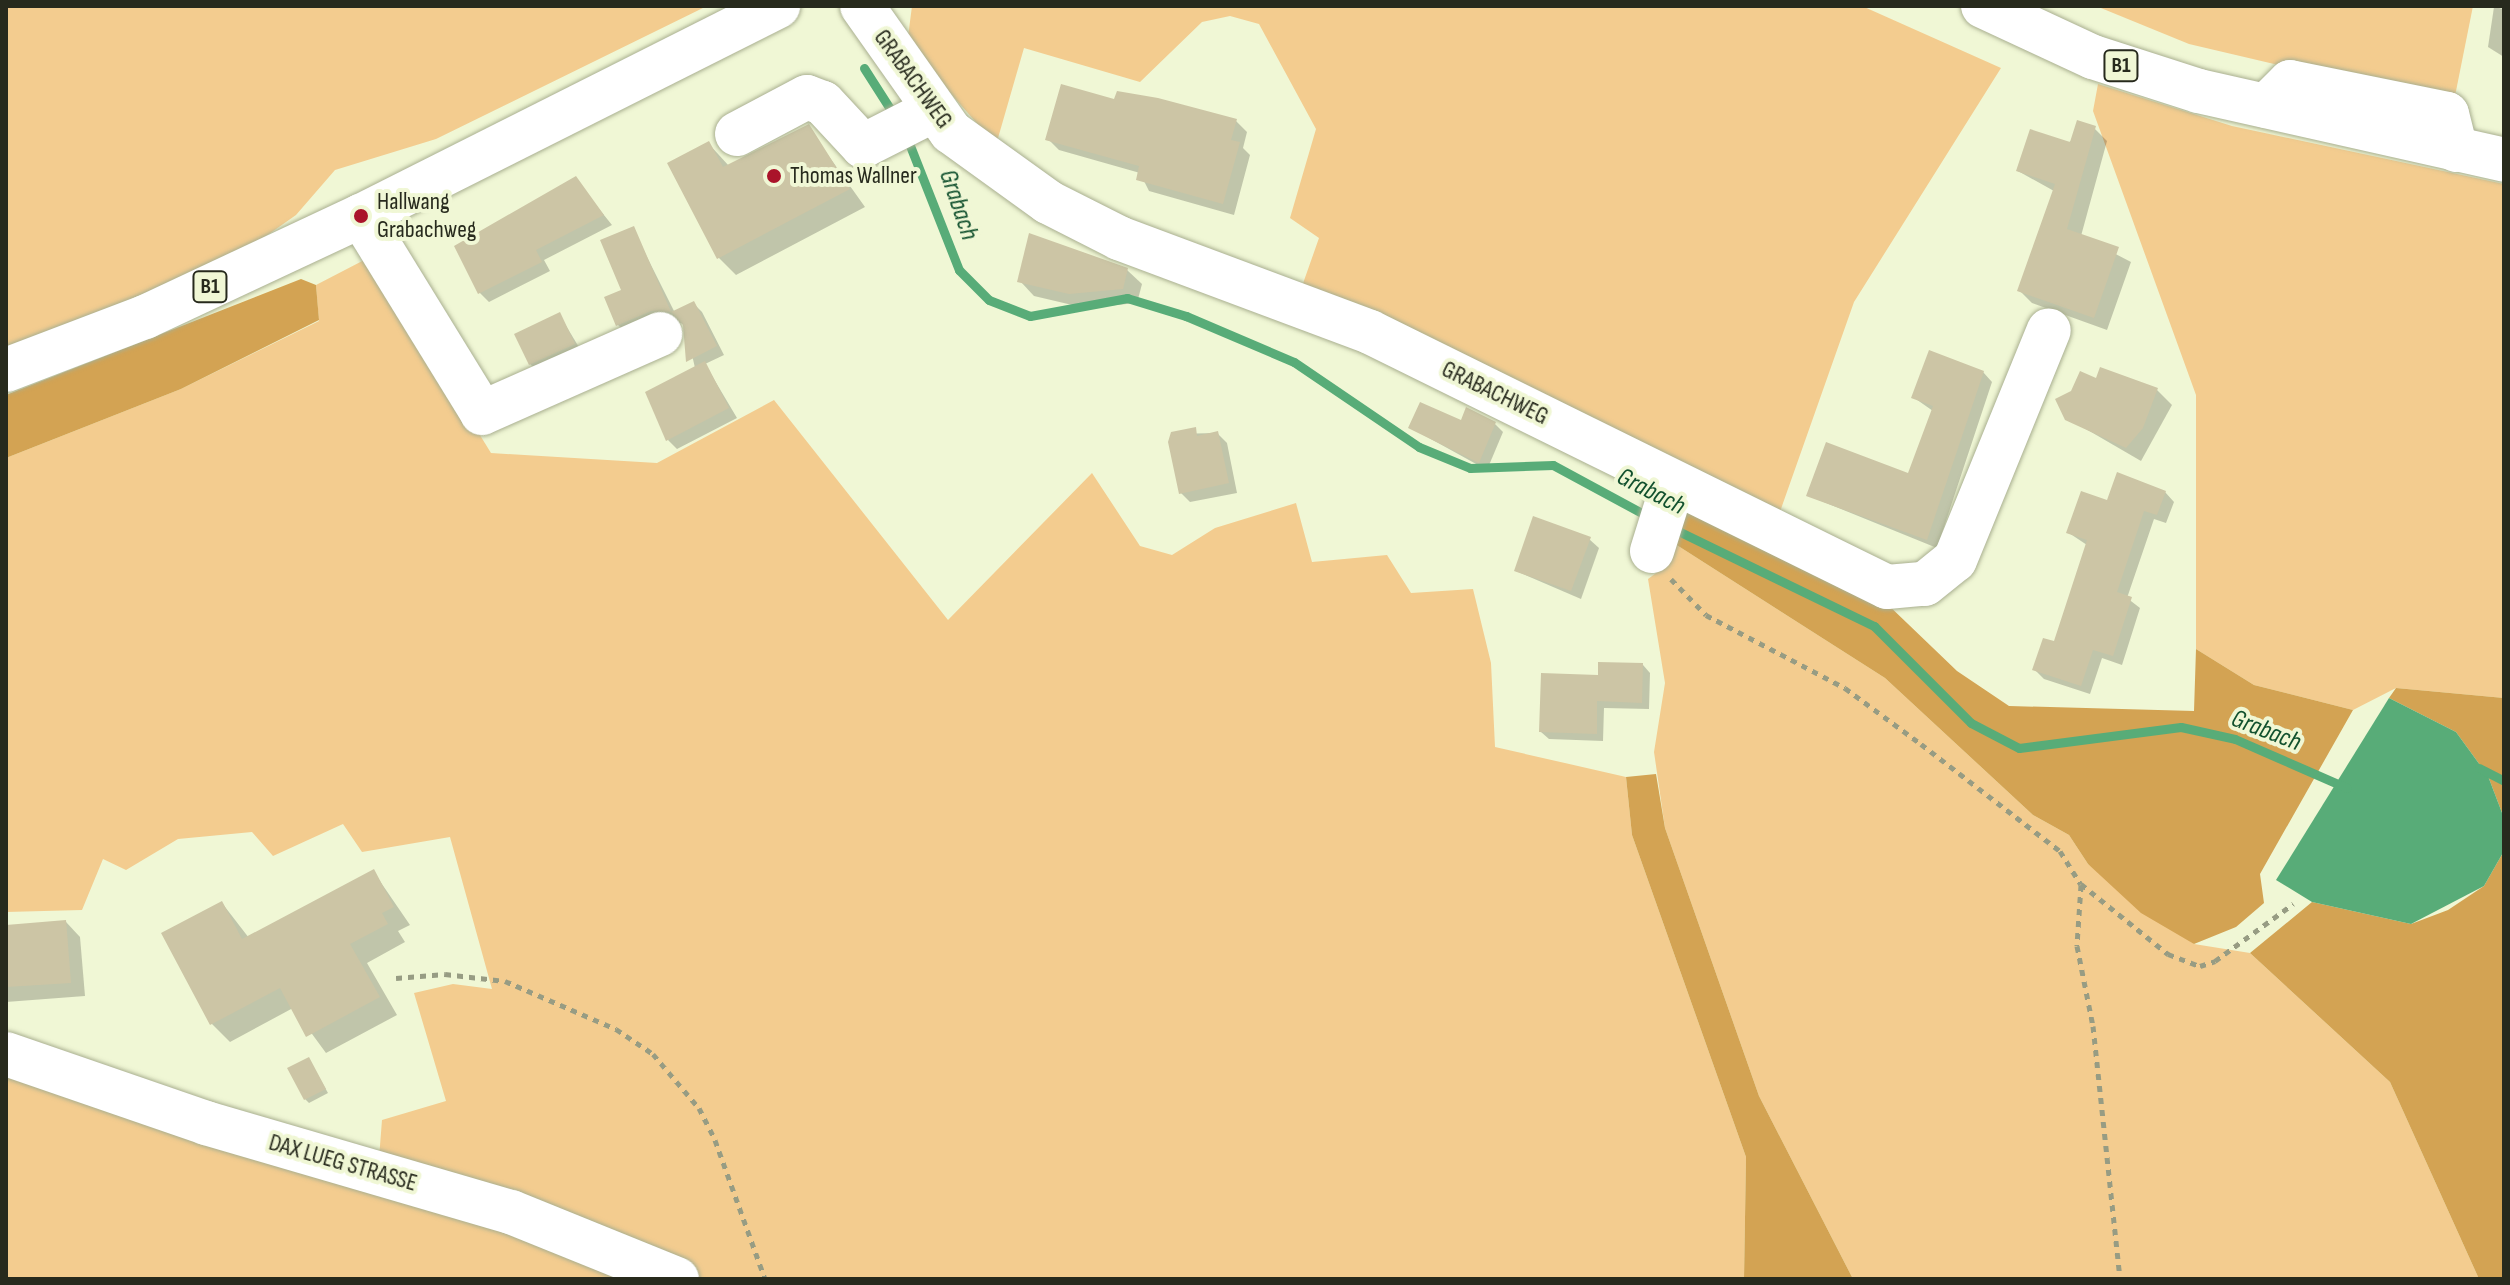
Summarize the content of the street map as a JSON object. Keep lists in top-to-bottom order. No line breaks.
{"streets":{"street":["B1","GRABACHWEG","DAX LUEG STRASSE"]},"water":["Grabach"],"places":["Thomas Wallner","Hallwang Grabachweg"]}
